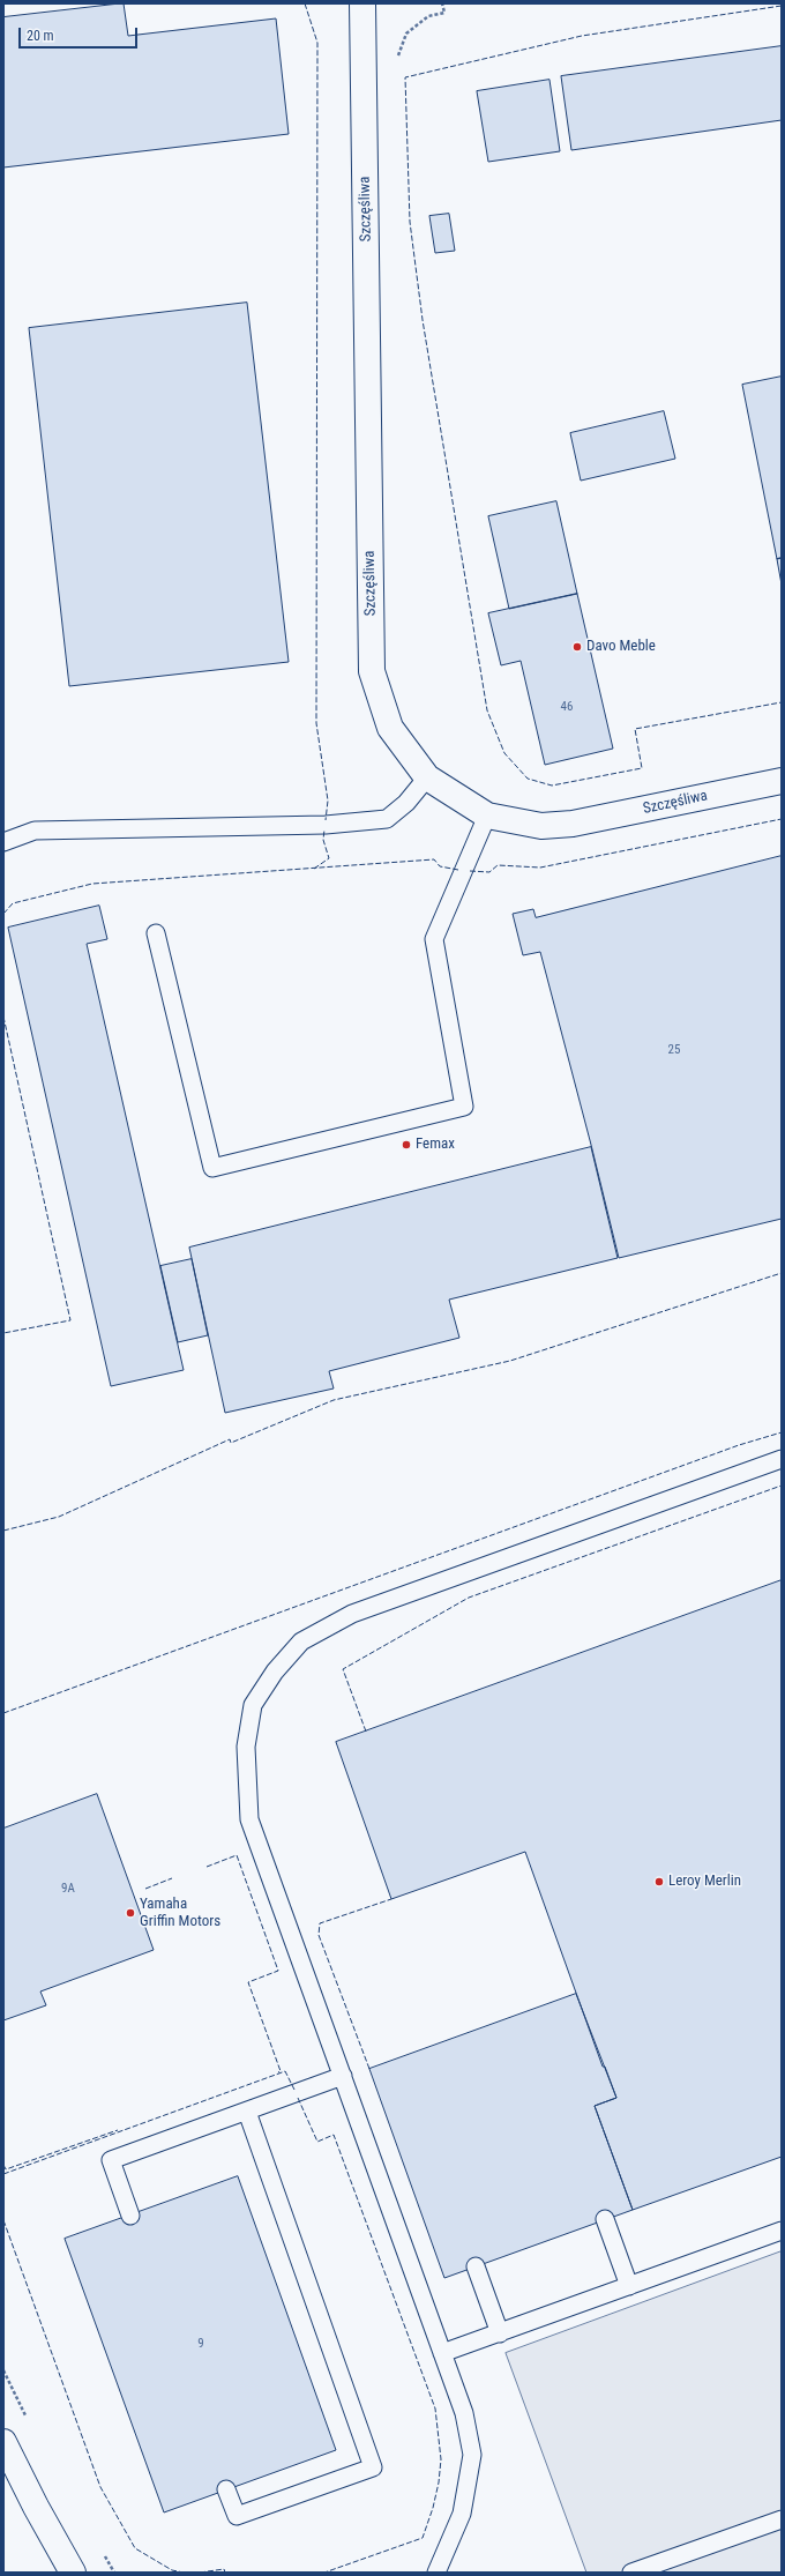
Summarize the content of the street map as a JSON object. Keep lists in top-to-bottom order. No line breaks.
{"streets":{"main road":["Szczęśliwa"]},"places":["Davo Meble","Femax","Leroy Merlin","Yamaha Griffin Motors"],"house_numbers":["46","25","9A","9"],"scale_bar":"20 m"}
